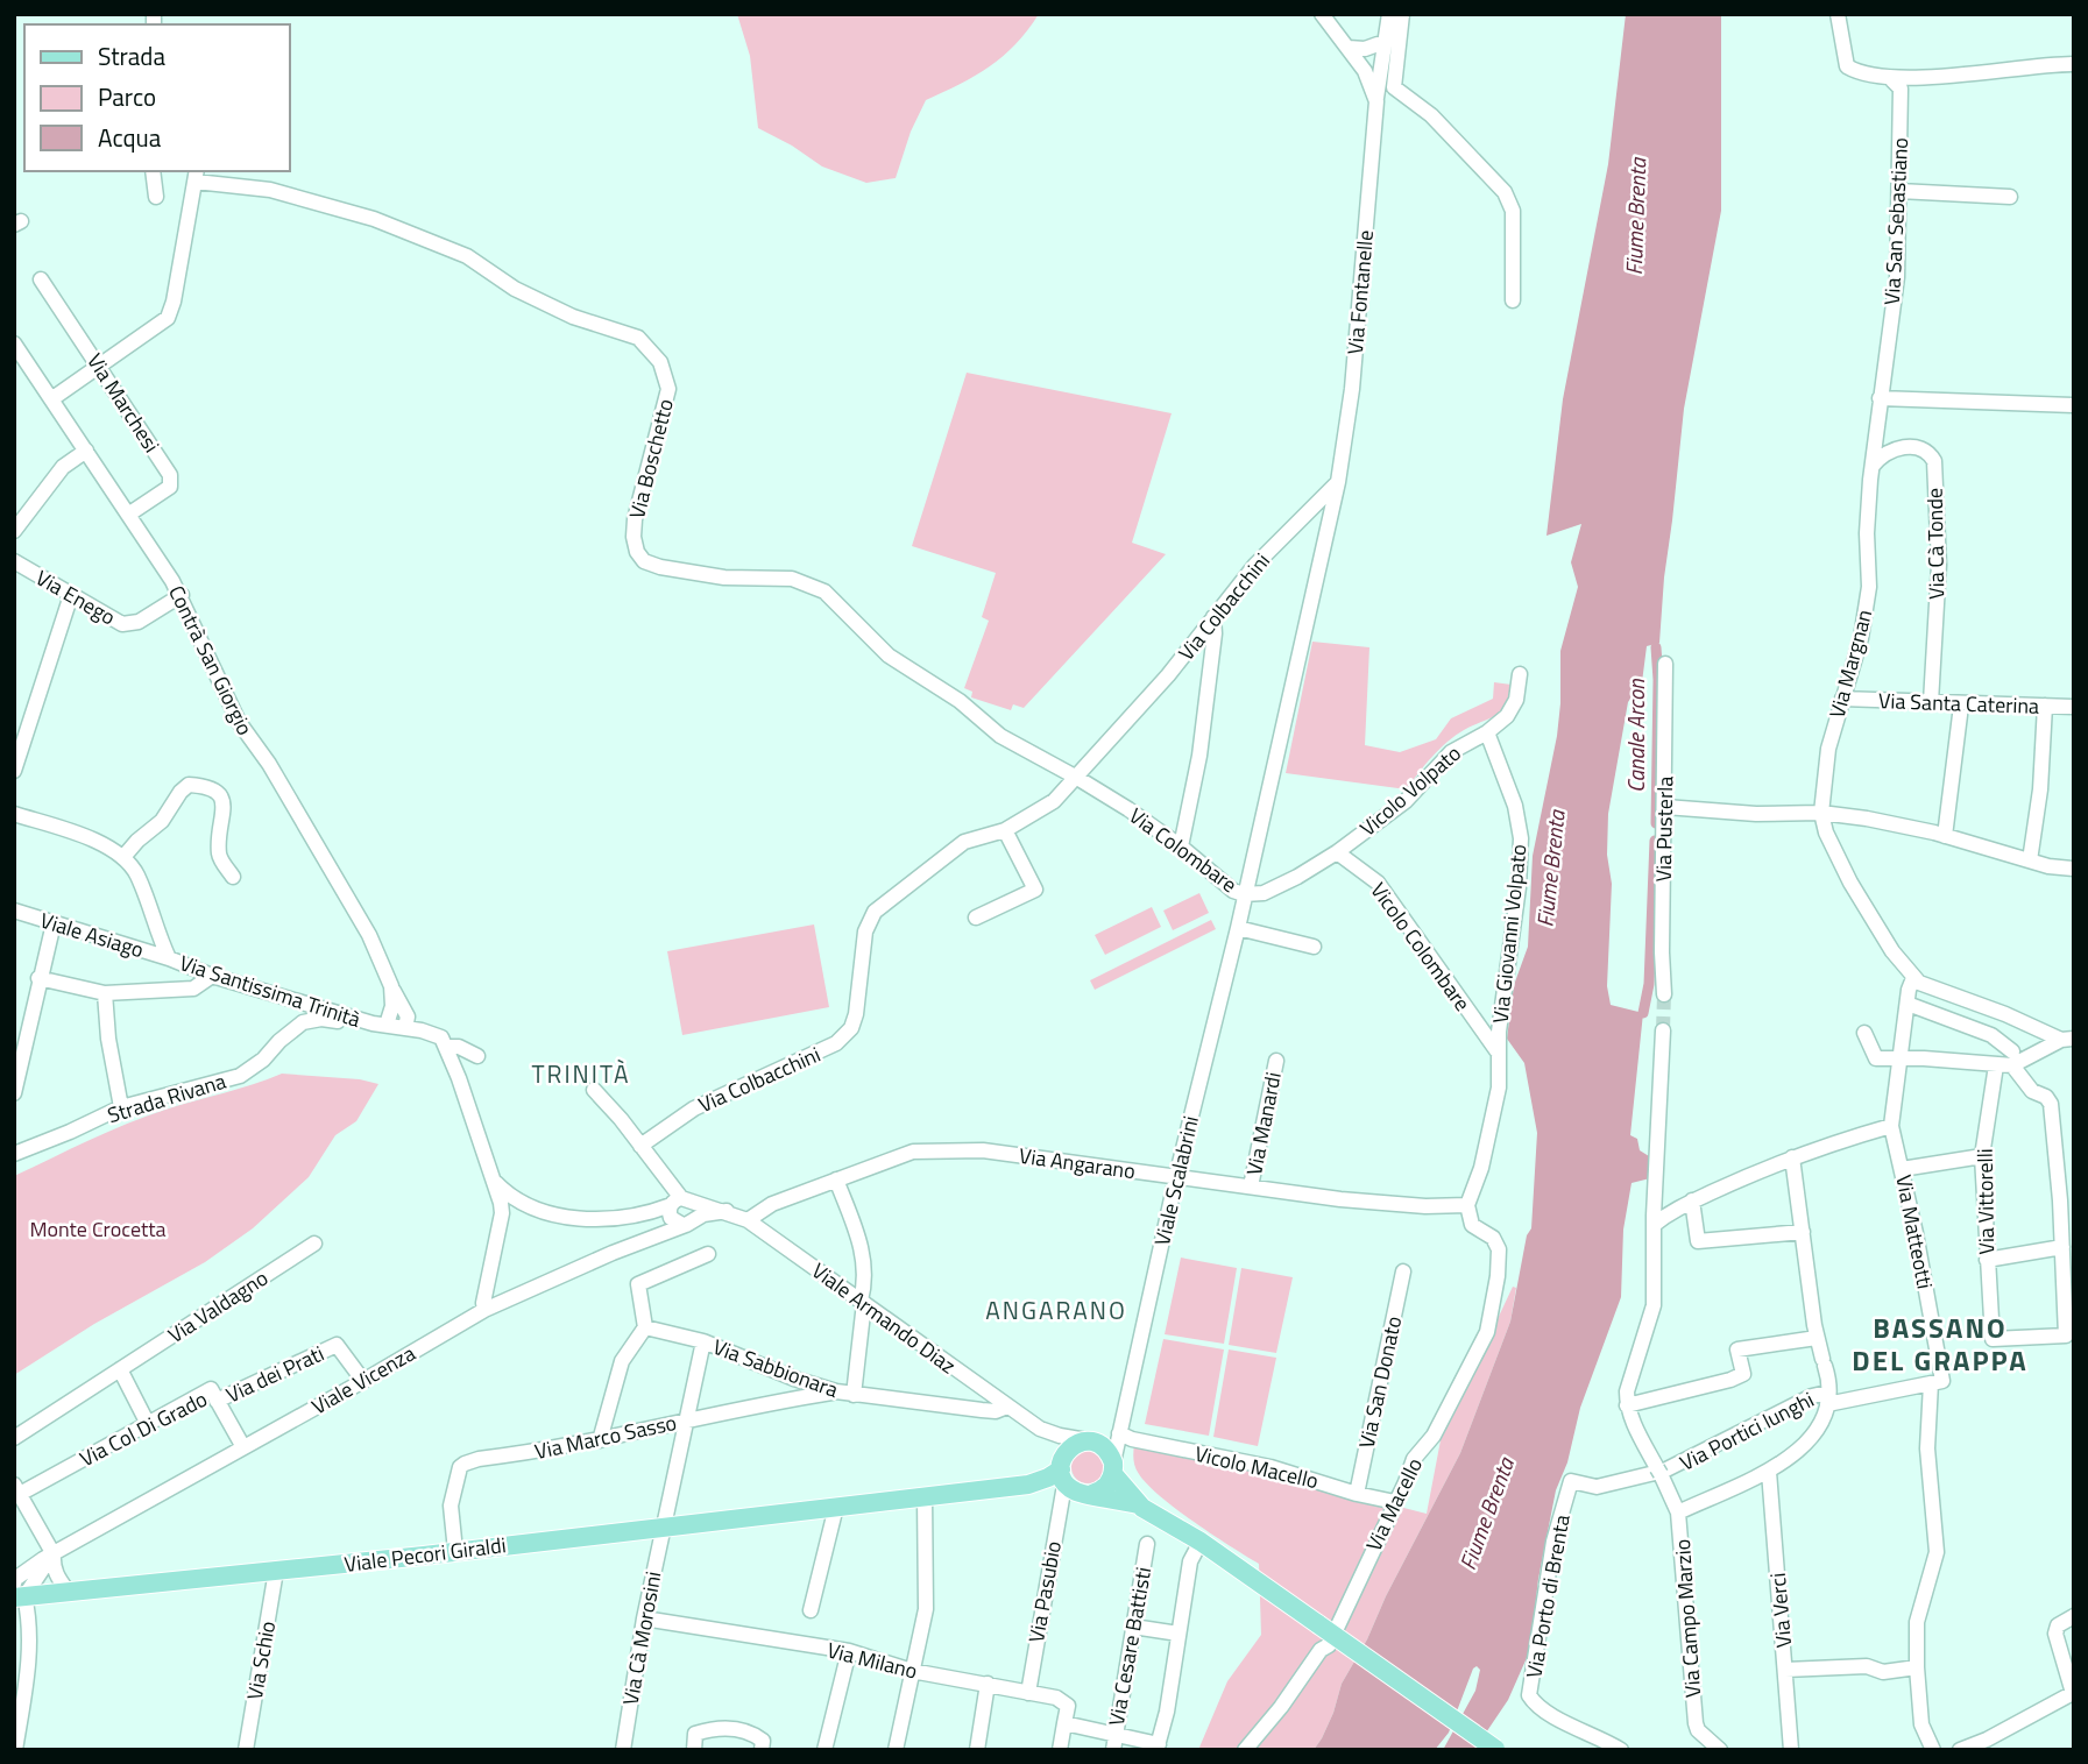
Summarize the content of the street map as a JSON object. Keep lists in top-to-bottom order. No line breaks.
{"streets":{"main road":["Viale Armando Diaz","Viale Pecori Giraldi"],"street":["Via San Sebastiano","Via Fontanelle","Via Marchesi","Via Boschetto","Via Cà Tonde","Via Enego","Via Colbacchini","Contrà San Giorgio","Via Margnan","Via Santa Caterina","Vicolo Volpato","Via Pusterla","Via Colombare","Via Giovanni Volpato","Viale Asiago","Vicolo Colombare","Via Santissima Trinità","Strada Rivana","Via Manardi","Via Angarano","Viale Scalabrini","Via Vittorelli","Via Matteotti","Via Valdagno","Via Sabbionara","Via dei Prati","Viale Vicenza","Via San Donato","Via Col Di Grado","Via Portici lunghi","Via Marco Sasso","Vicolo Macello","Via Macello","Via Pasubio","Via Porto di Brenta","Via Verci","Via Campo Marzio","Via Cà Morosini","Via Cesare Battisti","Via Schio","Via Milano"]},"crossings":[["Via San Sebastiano","Via Cà Tonde"],["Via San Sebastiano","Via Margnan"],["Via Fontanelle","Via Colbacchini"],["Via Fontanelle","Viale Scalabrini"],["Via Marchesi","Contrà San Giorgio"],["Via Boschetto","Via Colbacchini"],["Via Boschetto","Via Colombare"],["Via Cà Tonde","Via Margnan"],["Via Cà Tonde","Via Santa Caterina"],["Via Enego","Contrà San Giorgio"],["Via Colbacchini","Via Colombare"],["Via Colbacchini","Viale Scalabrini"],["Contrà San Giorgio","Via Santissima Trinità"],["Via Margnan","Via Santa Caterina"],["Vicolo Volpato","Via Colombare"],["Vicolo Volpato","Via Giovanni Volpato"],["Vicolo Volpato","Vicolo Colombare"],["Via Colombare","Vicolo Colombare"],["Via Colombare","Viale Scalabrini"],["Via Giovanni Volpato","Vicolo Colombare"],["Via Giovanni Volpato","Via Angarano"],["Via Giovanni Volpato","Via Macello"],["Viale Asiago","Via Santissima Trinità"],["Via Santissima Trinità","Strada Rivana"],["Via Manardi","Via Angarano"],["Via Angarano","Viale Scalabrini"],["Via Angarano","Viale Armando Diaz"],["Via Angarano","Via Sabbionara"],["Via Angarano","Via Macello"],["Viale Scalabrini","Viale Armando Diaz"],["Viale Scalabrini","Vicolo Macello"],["Viale Scalabrini","Viale Pecori Giraldi"],["Viale Scalabrini","Via Pasubio"],["Via Matteotti","Via Portici lunghi"],["Viale Armando Diaz","Via Sabbionara"],["Viale Armando Diaz","Viale Pecori Giraldi"],["Viale Armando Diaz","Via Pasubio"],["Via Sabbionara","Via Marco Sasso"],["Via Sabbionara","Viale Pecori Giraldi"],["Via Sabbionara","Via Cà Morosini"],["Via dei Prati","Viale Vicenza"],["Via dei Prati","Via Col Di Grado"],["Viale Vicenza","Via Col Di Grado"],["Via San Donato","Vicolo Macello"],["Via Portici lunghi","Via Porto di Brenta"],["Via Marco Sasso","Viale Pecori Giraldi"],["Vicolo Macello","Via Macello"],["Viale Pecori Giraldi","Via Pasubio"],["Viale Pecori Giraldi","Via Cà Morosini"],["Viale Pecori Giraldi","Via Schio"],["Via Pasubio","Via Milano"],["Via Cà Morosini","Via Milano"]],"districts":["TRINITÀ","ANGARANO","BASSANO DEL GRAPPA"],"water":["Fiume Brenta","Canale Arcon"],"parks":["Monte Crocetta"],"legend":["Strada","Parco","Acqua"]}
